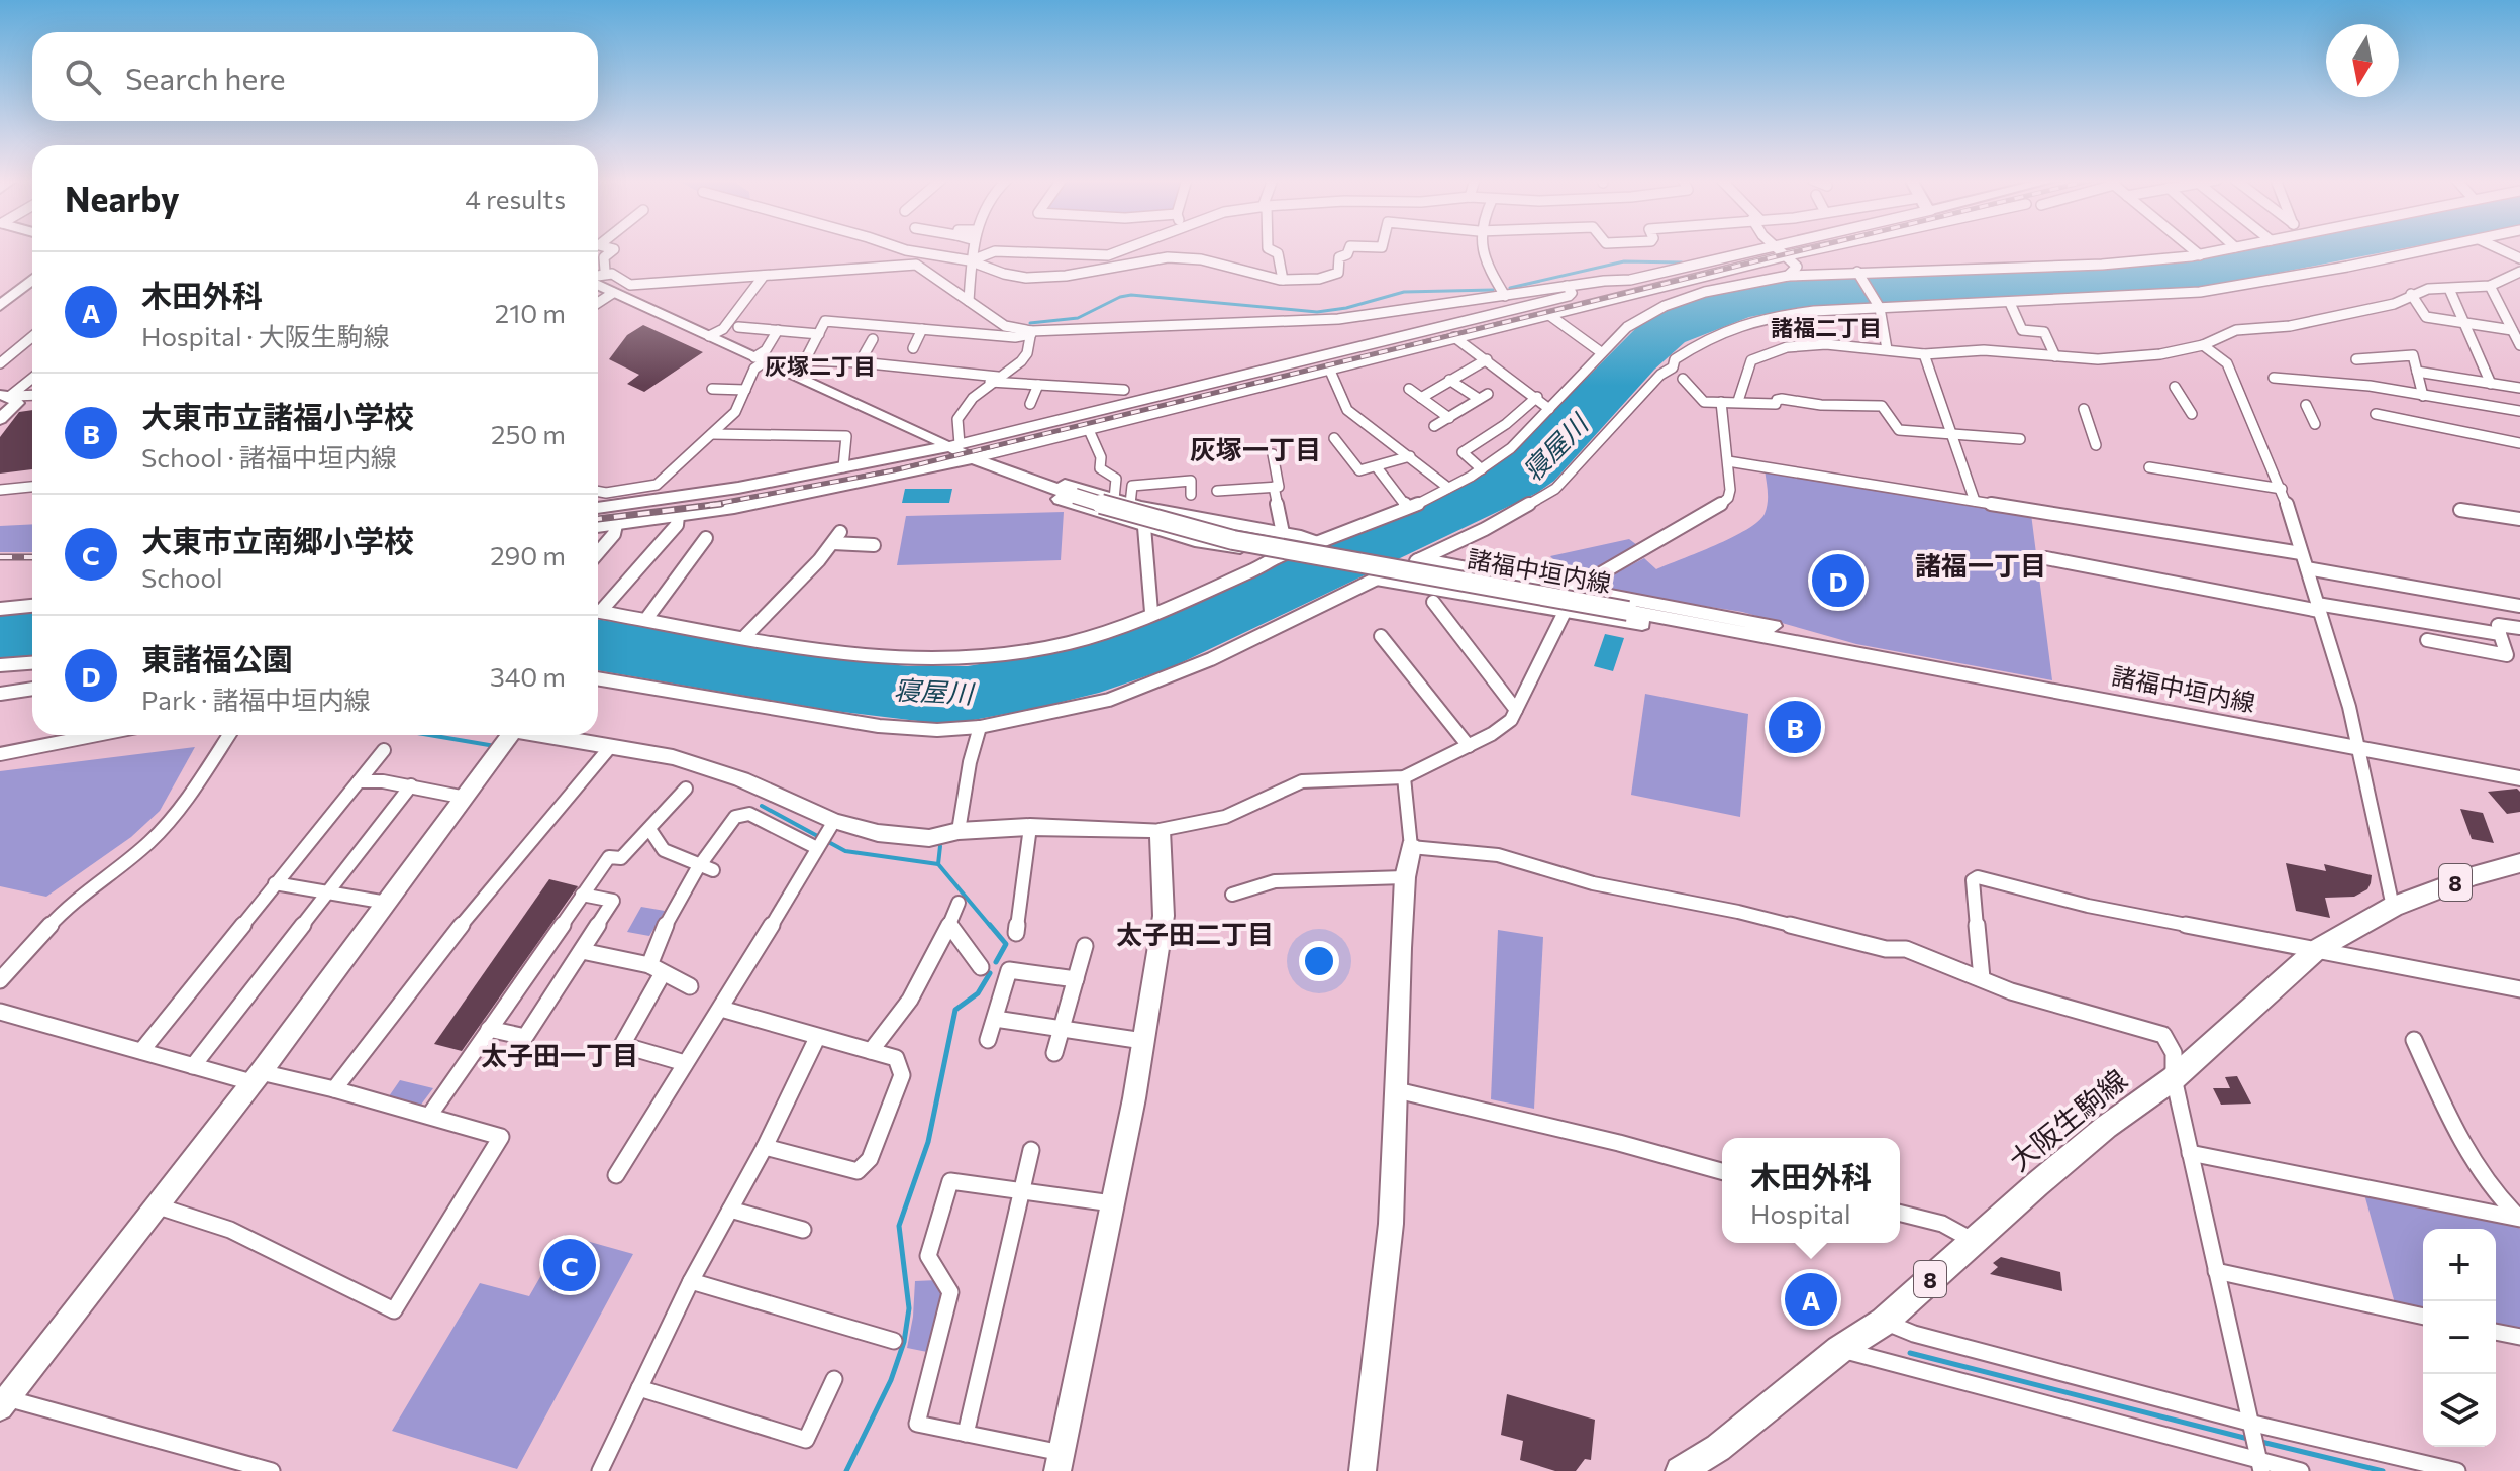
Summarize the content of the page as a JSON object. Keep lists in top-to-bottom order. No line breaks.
{"streets":{"main road":["8","大阪生駒線"],"street":["諸福中垣内線"]},"districts":["諸福二丁目","灰塚二丁目","灰塚一丁目","諸福一丁目","太子田二丁目","太子田一丁目"],"water":["寝屋川"],"north":"bottom","page":{"search":"Search here","heading":["Nearby","4 results"],"list":[{"mark":"A","name":"木田外科","note":"Hospital · 大阪生駒線","value":"210 m"},{"mark":"B","name":"大東市立諸福小学校","note":"School · 諸福中垣内線","value":"250 m"},{"mark":"C","name":"大東市立南郷小学校","note":"School","value":"290 m"},{"mark":"D","name":"東諸福公園","note":"Park · 諸福中垣内線","value":"340 m"}],"pins":["D","B","C","A"],"popup":["木田外科","Hospital"],"map_buttons":["+","−"]}}
